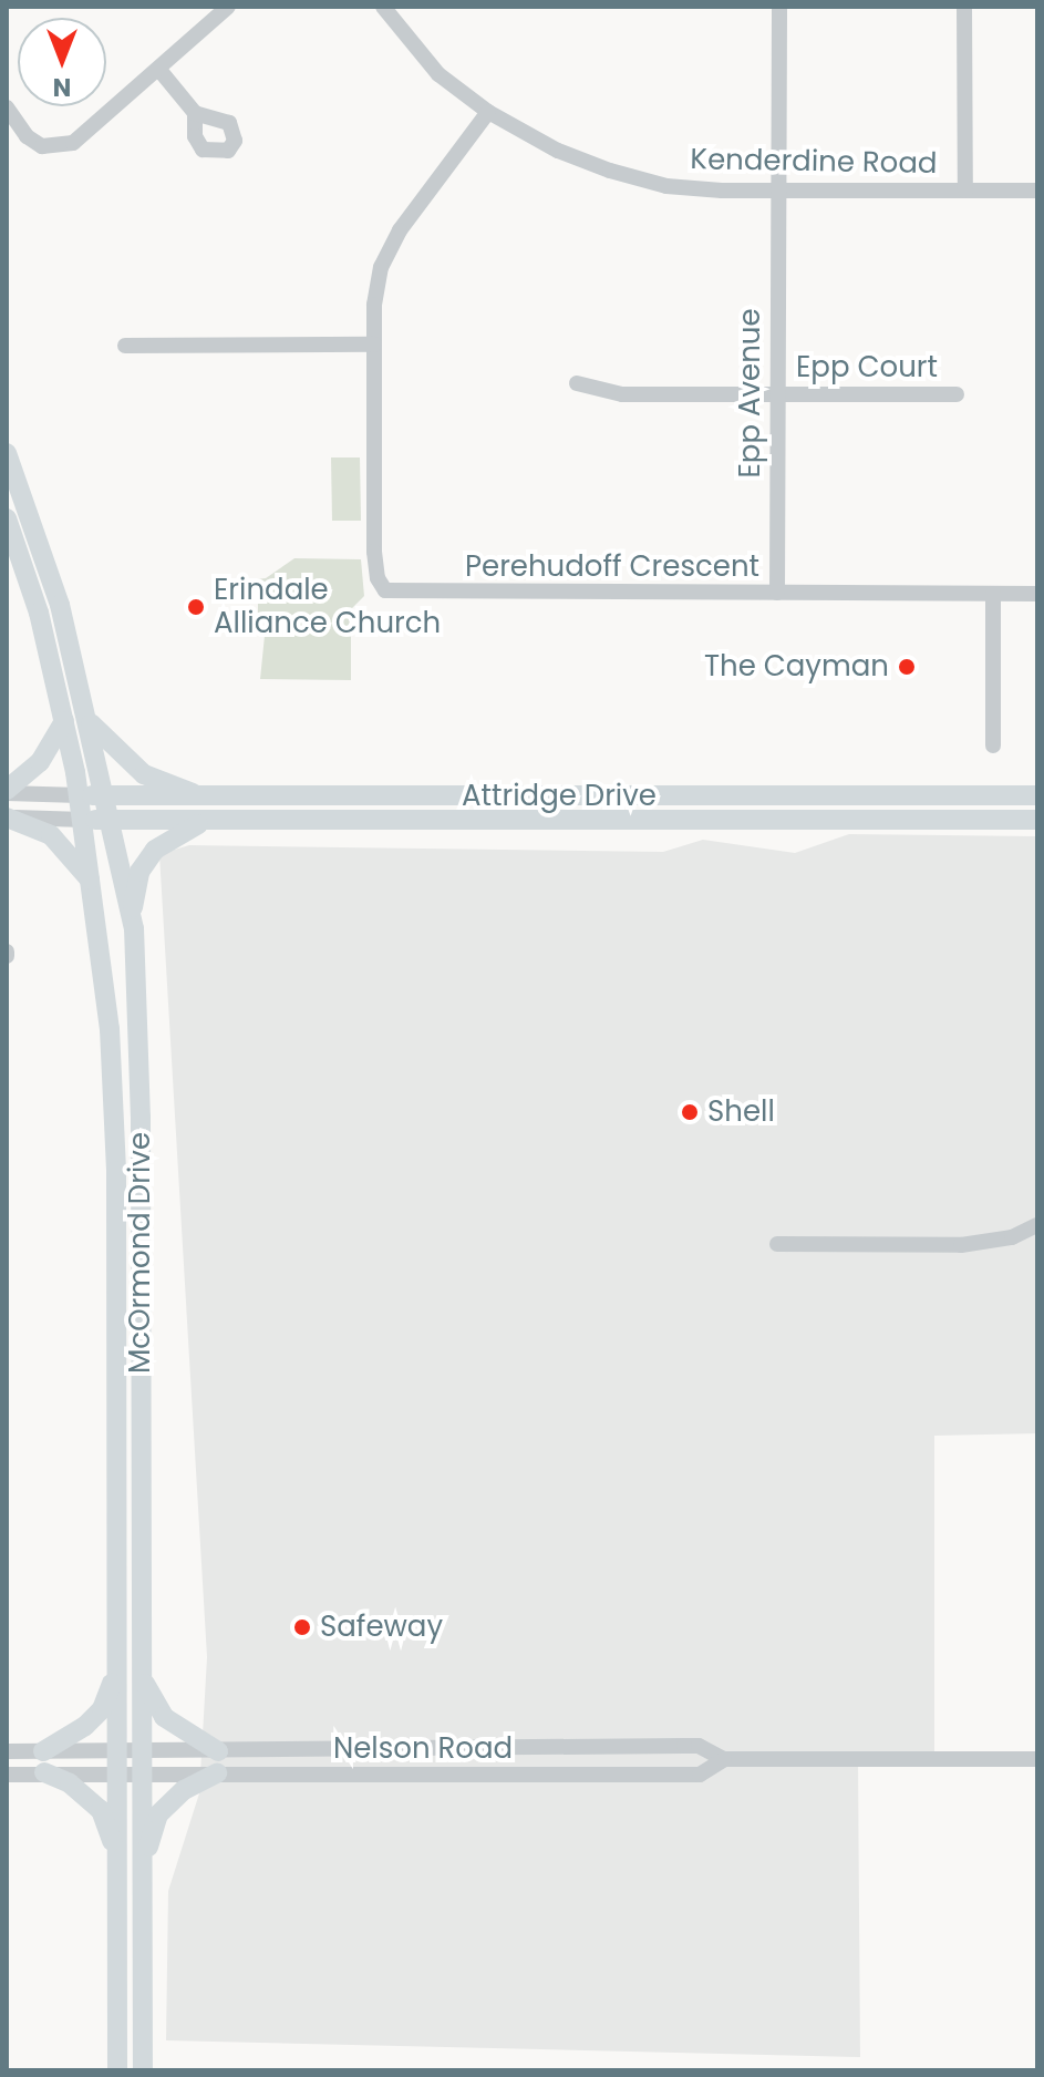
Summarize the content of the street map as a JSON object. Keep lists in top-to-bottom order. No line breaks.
{"streets":{"main road":["Attridge Drive","McOrmond Drive"],"street":["Kenderdine Road","Epp Court","Epp Avenue","Perehudoff Crescent","Nelson Road"]},"crossings":[["Kenderdine Road","Epp Avenue"],["Kenderdine Road","Perehudoff Crescent"],["Epp Court","Epp Avenue"],["Epp Avenue","Perehudoff Crescent"],["Attridge Drive","McOrmond Drive"],["McOrmond Drive","Nelson Road"]],"places":["Erindale Alliance Church","The Cayman","Shell","Safeway"],"north":"bottom"}
